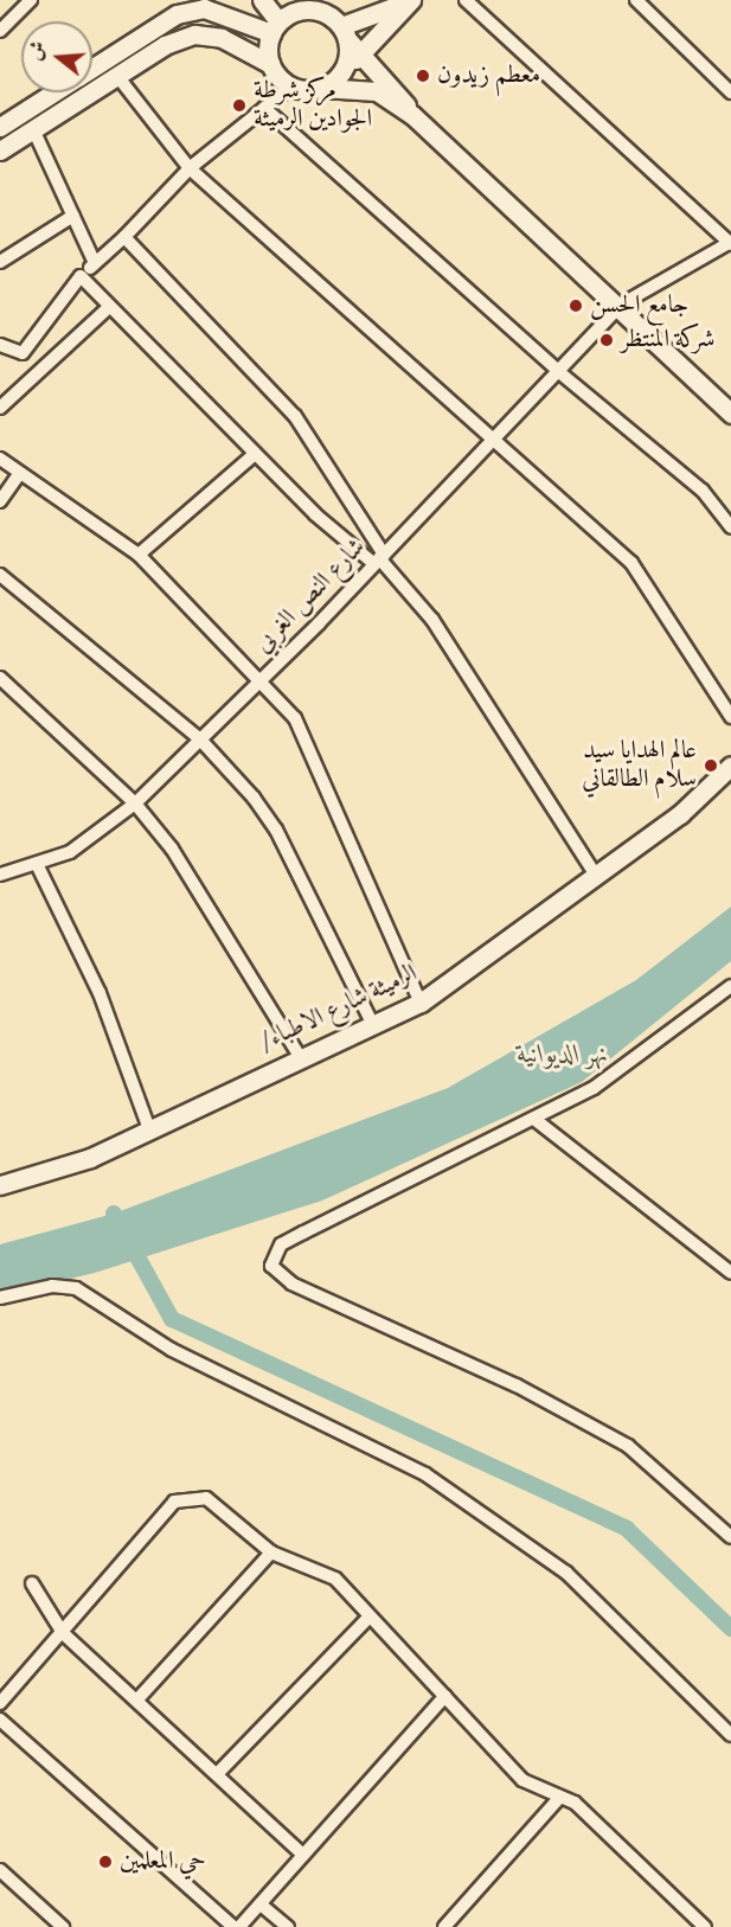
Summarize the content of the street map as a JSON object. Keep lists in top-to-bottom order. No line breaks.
{"streets":{"main road":["/الرميثة شارع الاطباء"],"street":["شارع النص الغربي"]},"water":["نهر الديوانية"],"places":["معطم زيدون","مركز شرطة الجوادين الرميثة","جامع الحسن","شركة المنتظر","عالم الهدايا سيد سلام الطالقاني","حي المعلمين"],"north":"left"}
